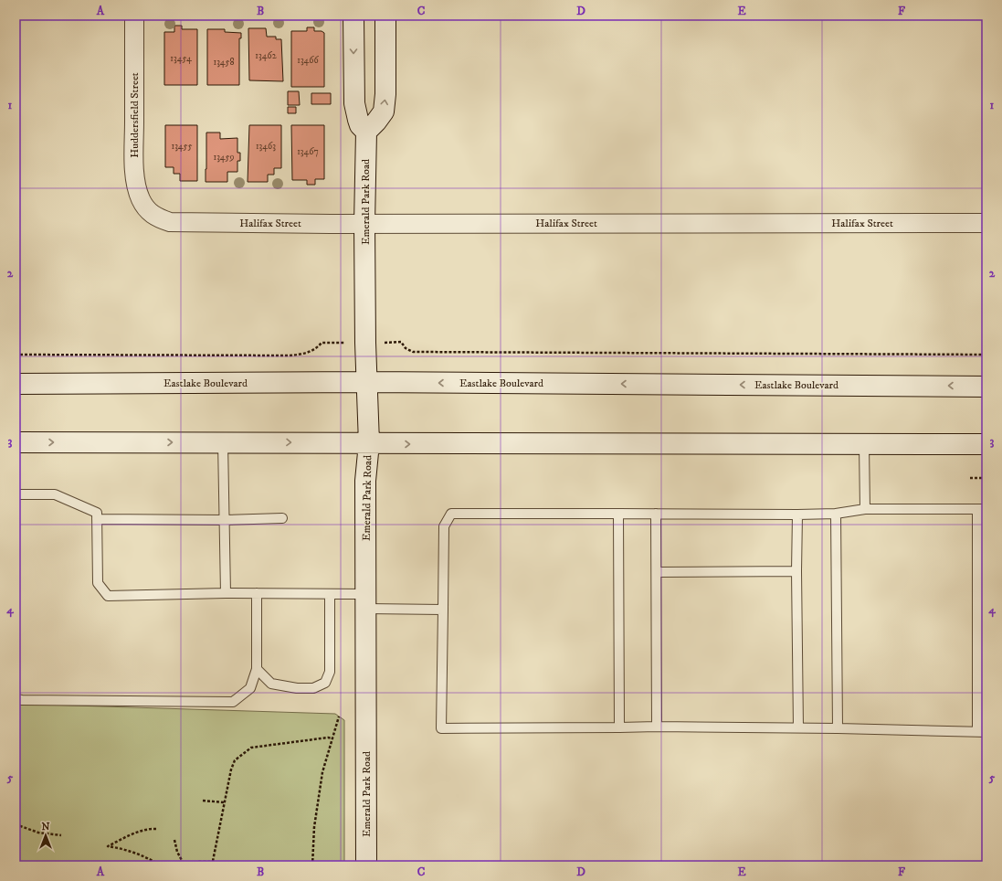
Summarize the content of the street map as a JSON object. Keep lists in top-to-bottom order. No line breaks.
{"streets":{"main road":["Emerald Park Road","Eastlake Boulevard"],"street":["Huddersfield Street","Halifax Street"]},"crossings":[["Huddersfield Street","Halifax Street"],["Emerald Park Road","Halifax Street"],["Emerald Park Road","Eastlake Boulevard"]],"house_numbers":["13462","13454","13466","13458","13455","13463","13467","13459"],"north":"top","grid":{"columns":["A","B","C","D","E","F"],"rows":["1","2","3","4","5"]}}
